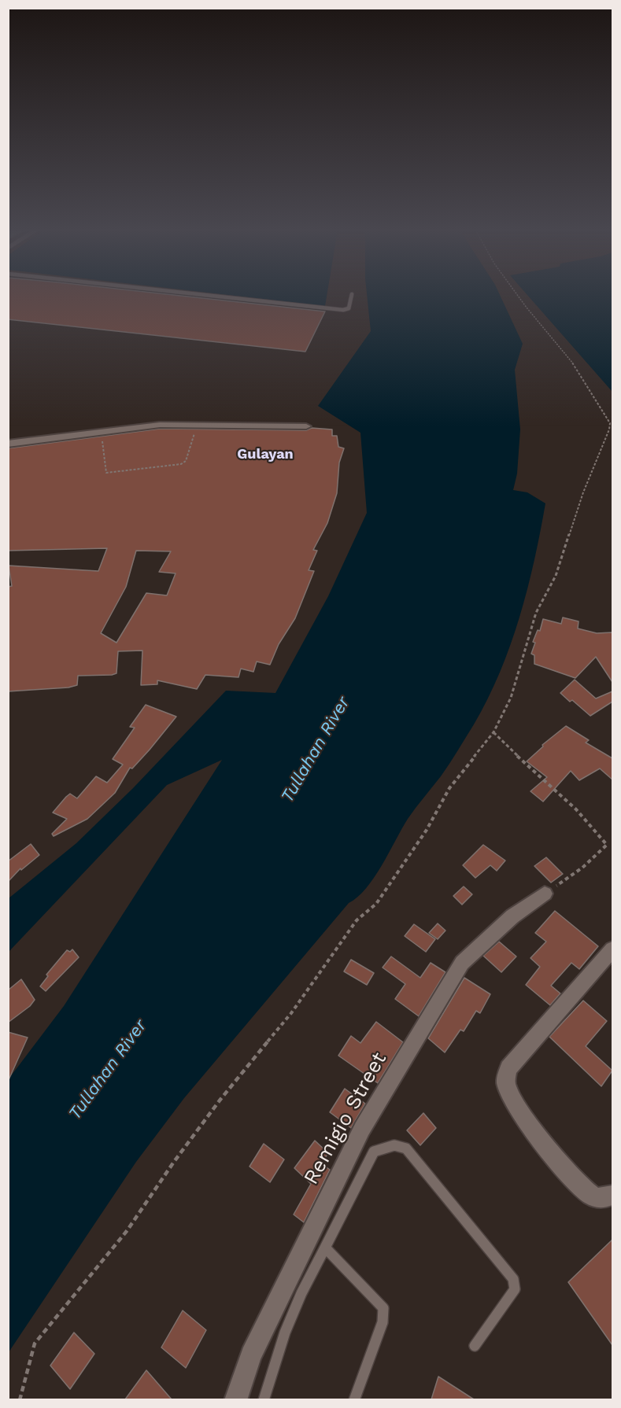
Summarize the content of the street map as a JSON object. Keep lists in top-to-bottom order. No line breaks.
{"streets":{"street":["Remigio Street"]},"districts":["Gulayan"],"water":["Tullahan River"]}
